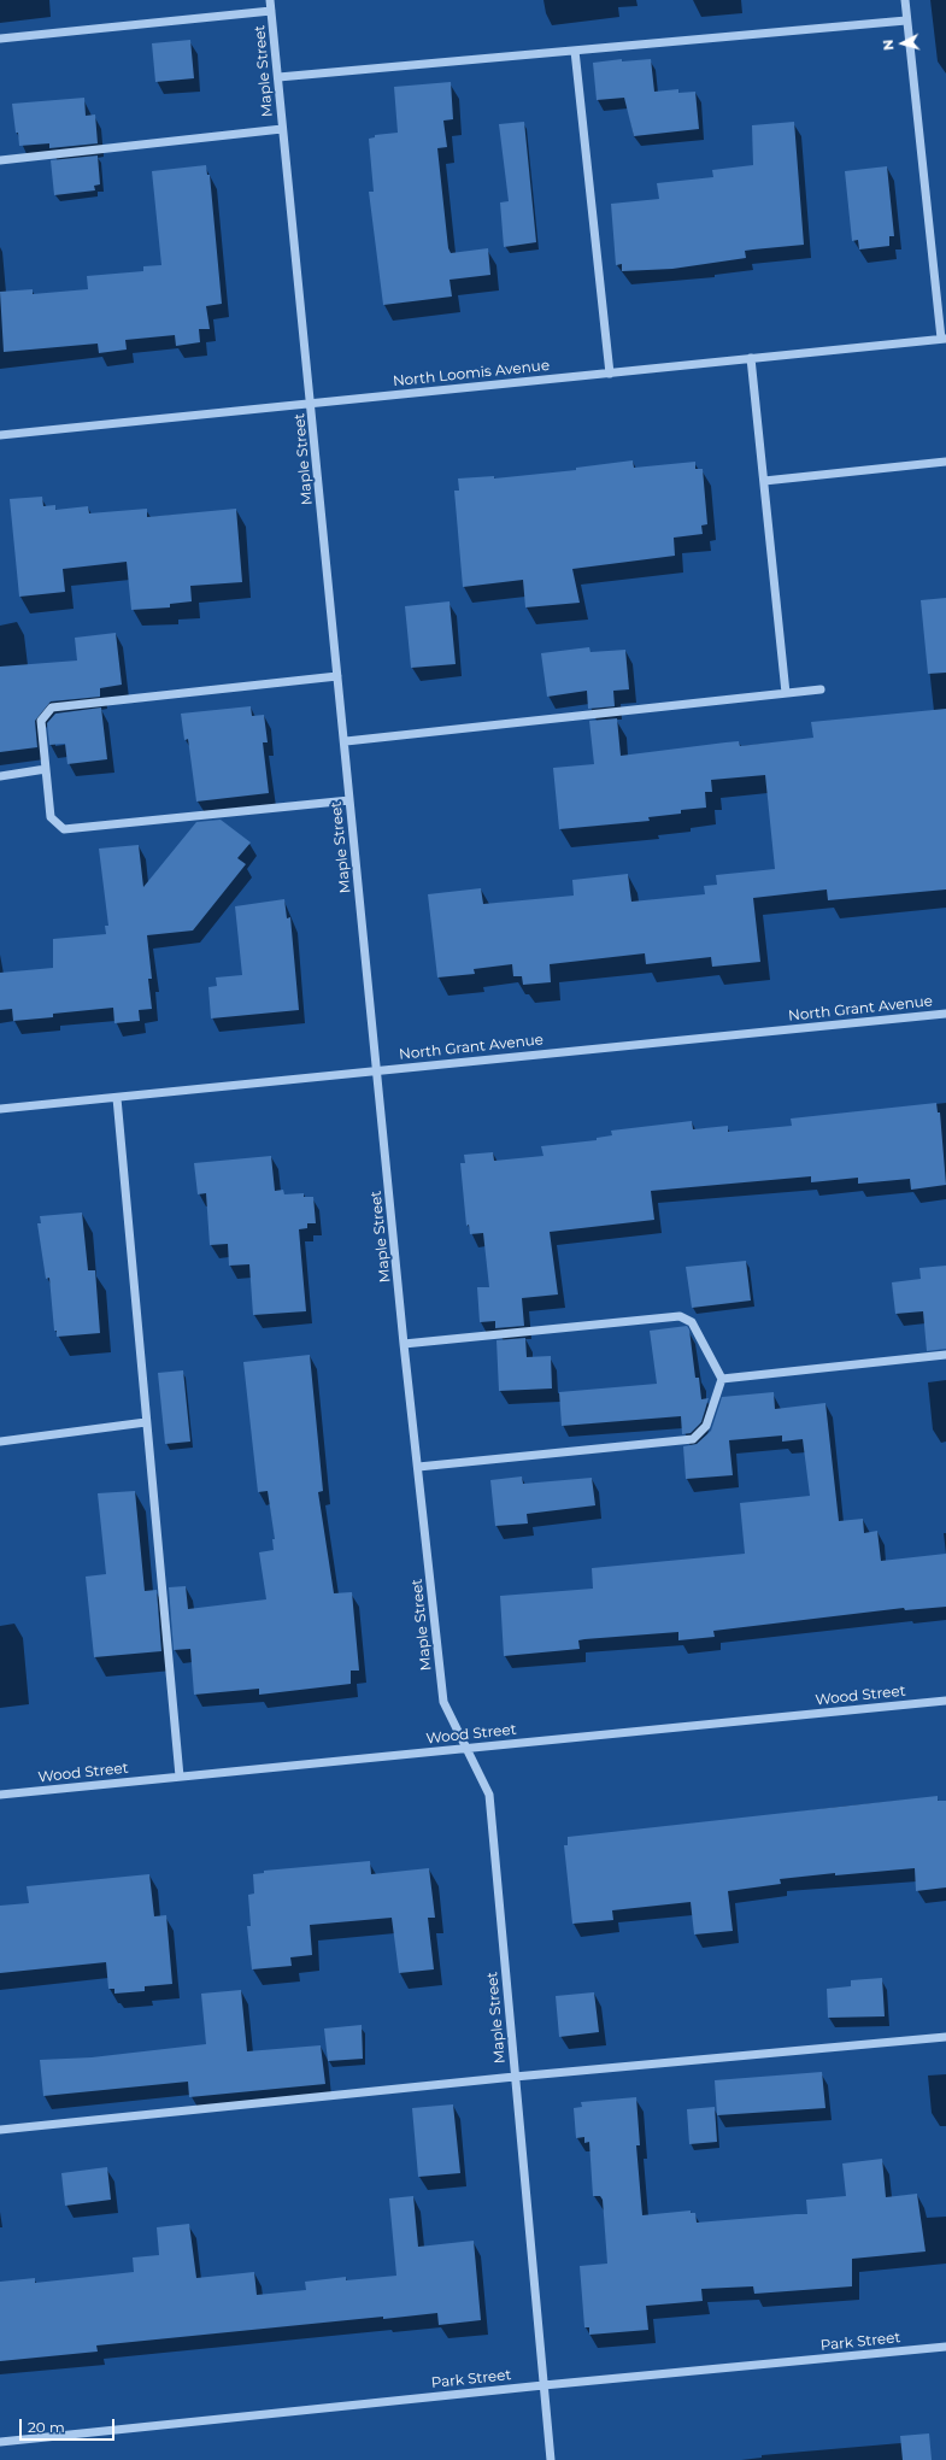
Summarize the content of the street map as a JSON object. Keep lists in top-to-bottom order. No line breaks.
{"streets":{"street":["Maple Street","North Loomis Avenue","North Grant Avenue","Wood Street","Park Street"]},"crossings":[["Maple Street","North Loomis Avenue"],["Maple Street","North Grant Avenue"],["Maple Street","Wood Street"],["Maple Street","Park Street"]],"scale_bar":"20 m","north":"left"}
